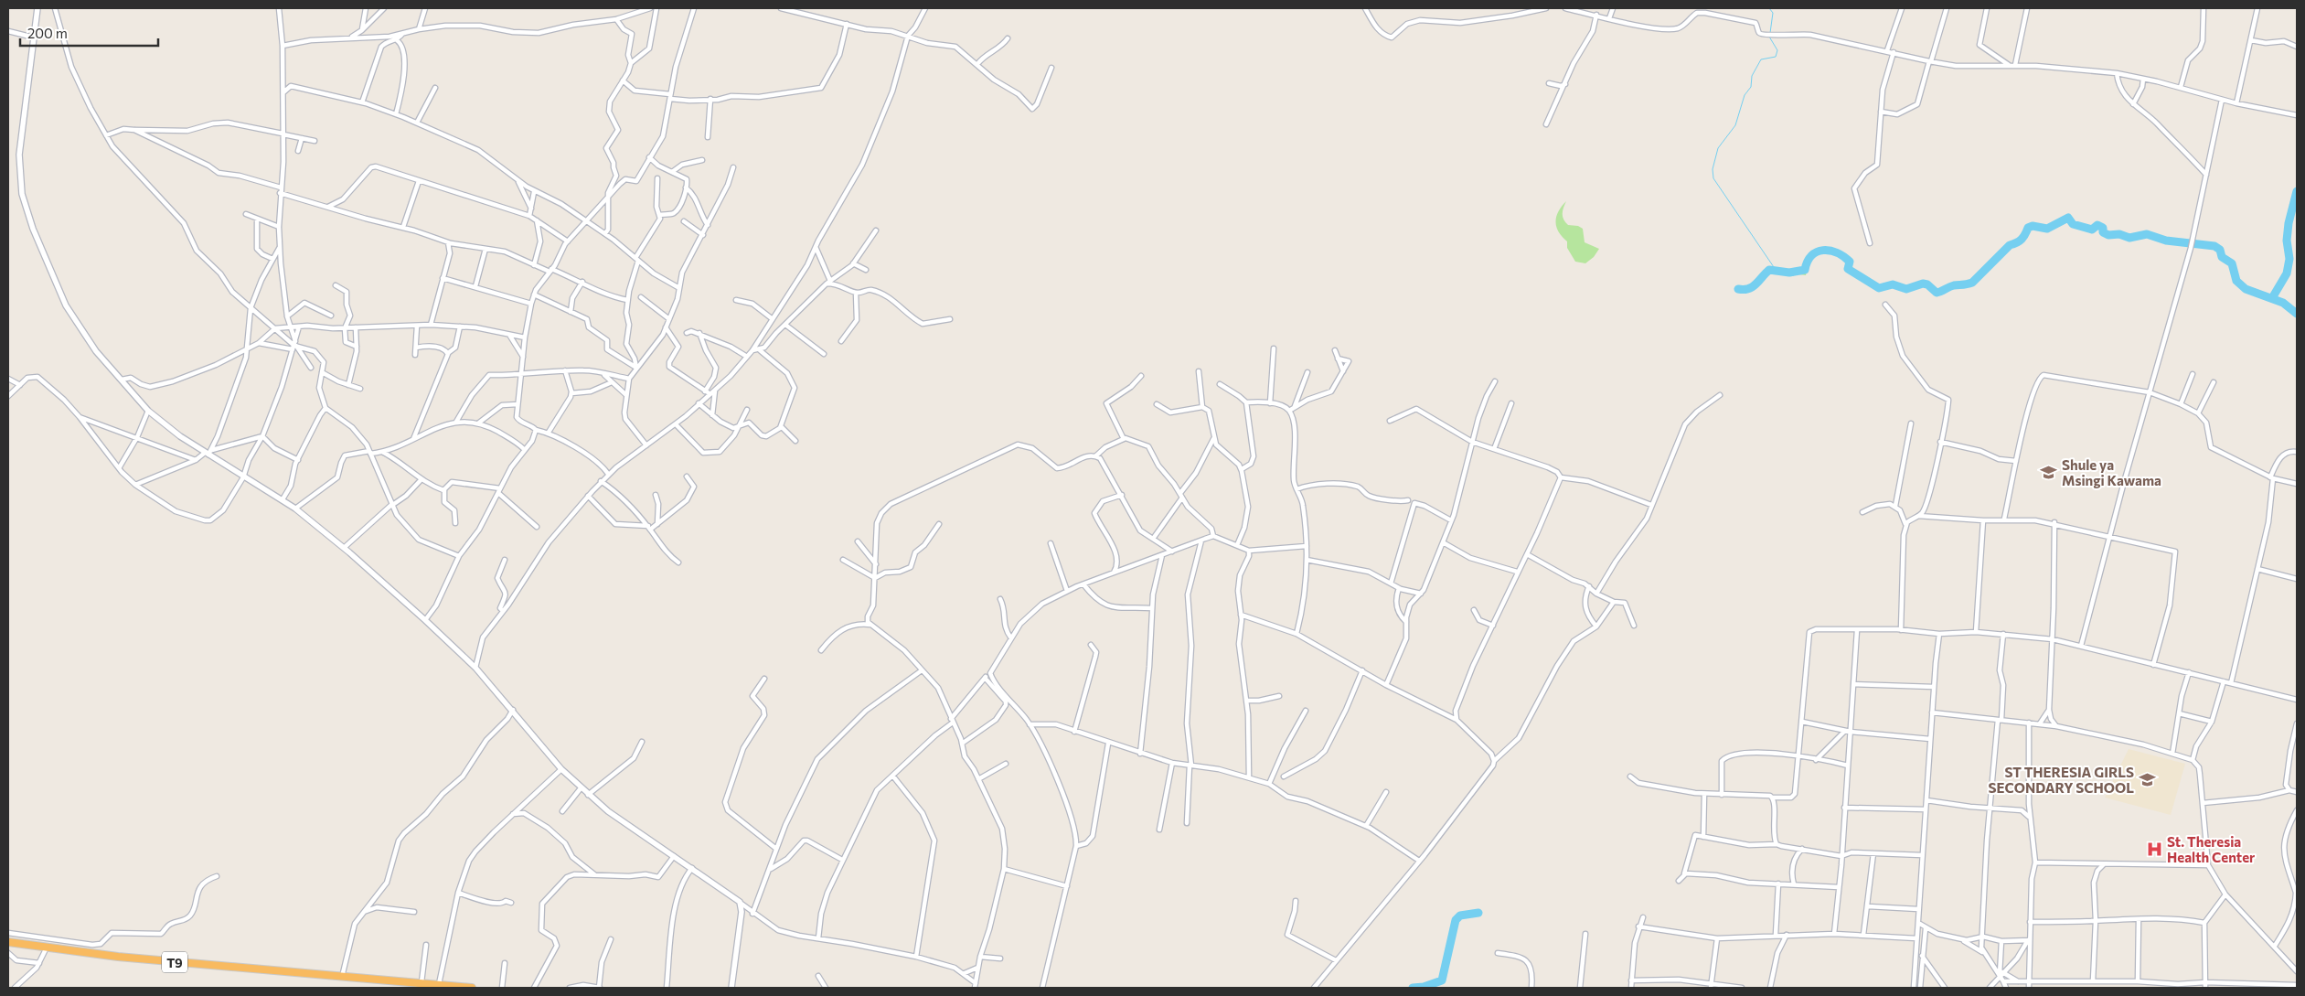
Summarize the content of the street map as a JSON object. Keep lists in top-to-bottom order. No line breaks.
{"streets":{"highway":["T9"]},"places":{"school or university":["Shule ya Msingi Kawama","ST THERESIA GIRLS SECONDARY SCHOOL"],"hospital":["St. Theresia Health Center"]},"scale_bar":"200 m"}
